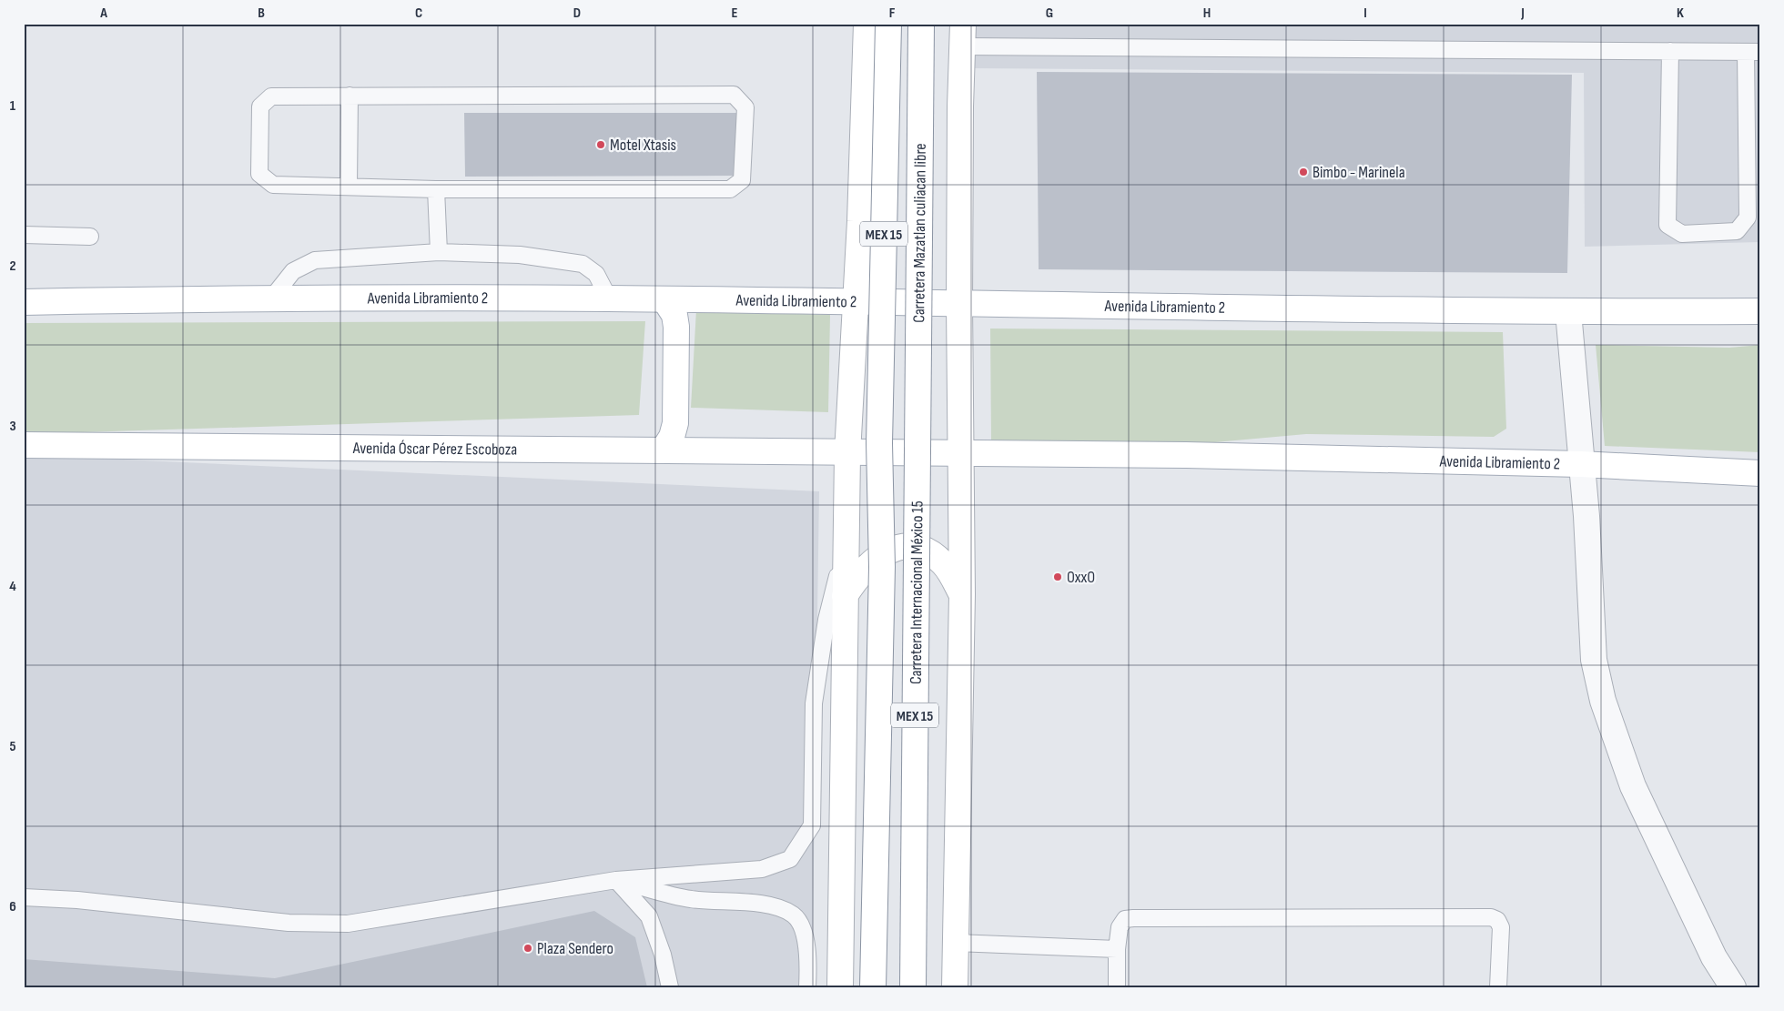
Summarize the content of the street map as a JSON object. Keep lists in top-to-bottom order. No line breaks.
{"streets":{"main road":["Carretera Mazatlan culiacan libre","MEX 15","Avenida Libramiento 2","Avenida Óscar Pérez Escoboza","Carretera Internacional México 15"]},"crossings":[["Carretera Mazatlan culiacan libre","Carretera Internacional México 15"],["Avenida Libramiento 2","Avenida Óscar Pérez Escoboza"]],"places":["Motel Xtasis","Bimbo - Marinela","OxxO","Plaza Sendero"],"grid":{"columns":["A","B","C","D","E","F","G","H","I","J","K"],"rows":["1","2","3","4","5","6"]}}
